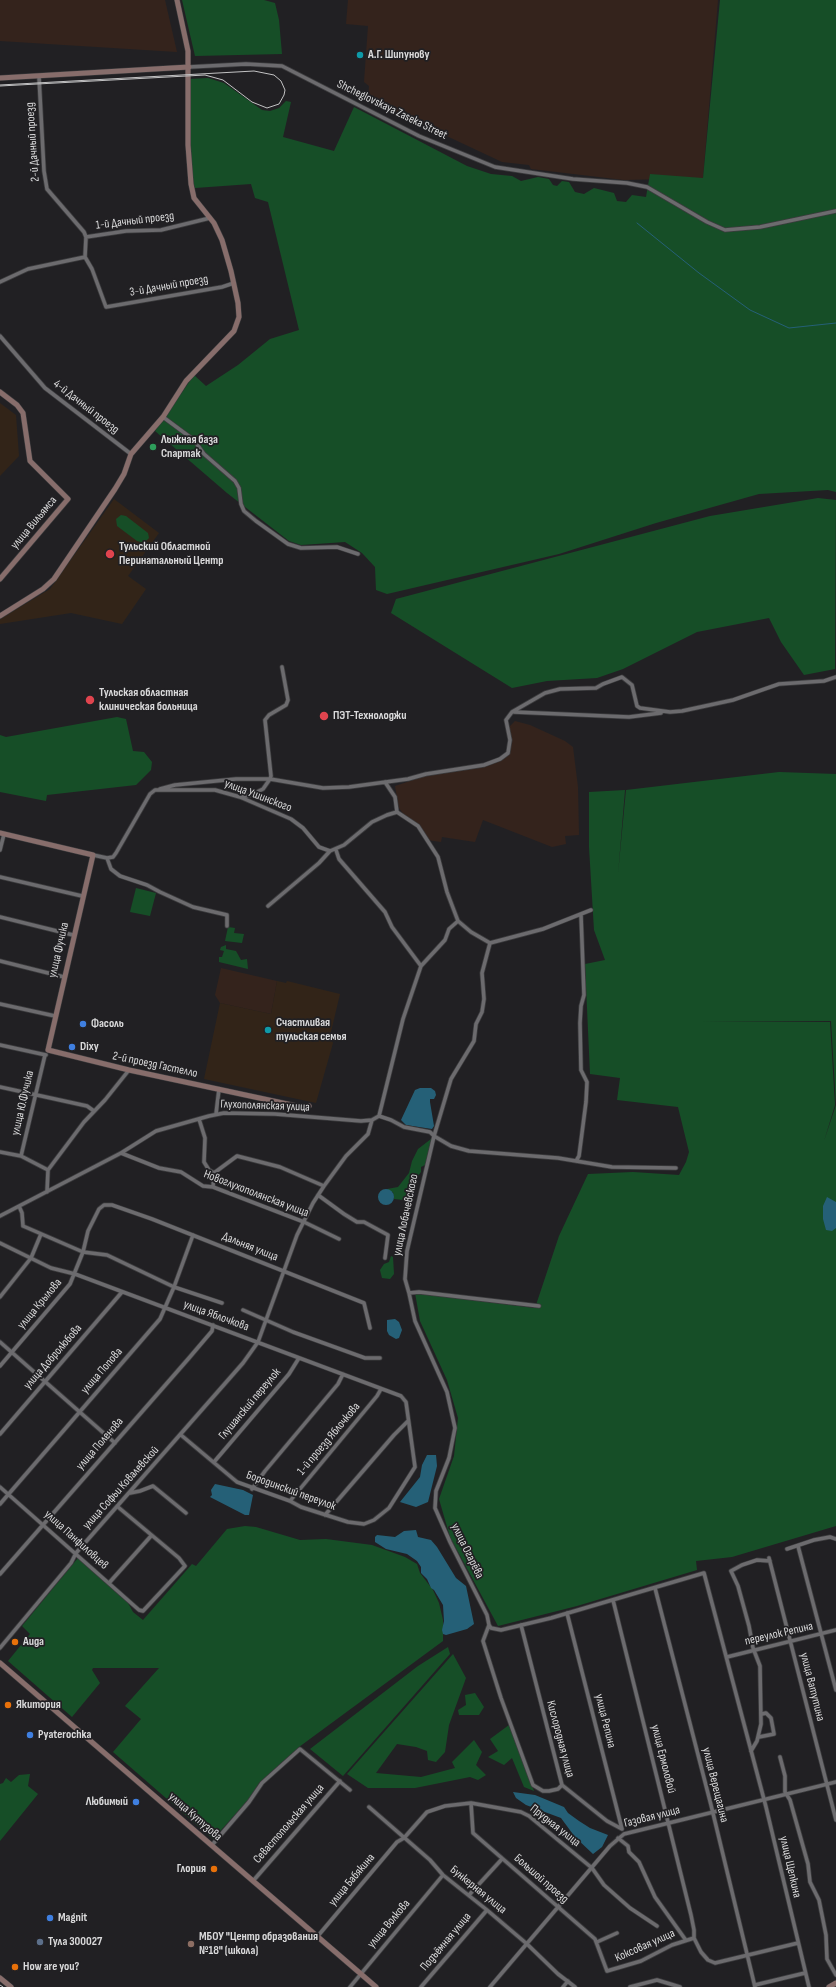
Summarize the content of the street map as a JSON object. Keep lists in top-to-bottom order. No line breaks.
{"streets":{"street":["Shcheglovskaya Zaseka Street","2-й Дачный проезд","1-й Дачный проезд","3-й Дачный проезд","4-й Дачный проезд","улица Вильямса","улица Ушинского","улица Фучика","2-й проезд Гастелло","улица Ю.Фучика","Глухополянская улица","Новоглухополянская улица","улица Лобачевского","Дальняя улица","улица Крылова","улица Яблочкова","улица Добролюбова","улица Попова","Глушанский переулок","1-й проезд Яблочкова","улица Поленова","улица Софьи Ковалевской","Бородинский переулок","улица Панфиловцев","улица Огарёва","переулок Репина","улица Ватутина","улица Репина","Кислородная улица","улица Ермоловой","улица Верещагина","улица Кутузова","Газовая улица","Севастопольская улица","Прудная улица","улица Щепкина","Большой проезд","улица Бабякина","Бункерная улица","улица Волкова","Подъёмная улица","Коксовая улица"]},"crossings":[["Shcheglovskaya Zaseka Street","2-й Дачный проезд"],["2-й Дачный проезд","1-й Дачный проезд"],["улица Фучика","2-й проезд Гастелло"],["улица Фучика","улица Ю.Фучика"],["2-й проезд Гастелло","улица Ю.Фучика"],["Глухополянская улица","Новоглухополянская улица"],["Глухополянская улица","улица Яблочкова"],["Глухополянская улица","улица Софьи Ковалевской"],["Новоглухополянская улица","улица Софьи Ковалевской"],["улица Лобачевского","улица Огарёва"],["Дальняя улица","улица Крылова"],["Дальняя улица","улица Попова"],["Дальняя улица","улица Софьи Ковалевской"],["улица Крылова","улица Яблочкова"],["улица Яблочкова","улица Добролюбова"],["улица Яблочкова","улица Попова"],["улица Яблочкова","Глушанский переулок"],["улица Яблочкова","1-й проезд Яблочкова"],["улица Яблочкова","улица Поленова"],["улица Яблочкова","улица Софьи Ковалевской"],["улица Яблочкова","Бородинский переулок"],["улица Попова","улица Панфиловцев"],["Глушанский переулок","Бородинский переулок"],["1-й проезд Яблочкова","Бородинский переулок"],["улица Поленова","улица Панфиловцев"],["улица Софьи Ковалевской","Бородинский переулок"],["улица Софьи Ковалевской","улица Панфиловцев"],["переулок Репина","улица Ватутина"],["переулок Репина","улица Щепкина"],["улица Ватутина","Газовая улица"],["улица Репина","Кислородная улица"],["улица Репина","Газовая улица"],["улица Ермоловой","улица Верещагина"],["улица Ермоловой","Газовая улица"],["улица Ермоловой","Коксовая улица"],["улица Верещагина","Газовая улица"],["улица Верещагина","улица Щепкина"],["улица Кутузова","Севастопольская улица"],["улица Кутузова","улица Бабякина"],["улица Кутузова","улица Волкова"],["Газовая улица","Прудная улица"],["Газовая улица","улица Щепкина"],["Газовая улица","Большой проезд"],["Газовая улица","Бункерная улица"],["Прудная улица","Большой проезд"],["Прудная улица","улица Бабякина"],["Прудная улица","Бункерная улица"],["Большой проезд","Коксовая улица"],["улица Бабякина","Бункерная улица"],["Бункерная улица","улица Волкова"],["Бункерная улица","Подъёмная улица"]],"places":["А.Г. Шипунову","Лыжная база Спартак","Тульский Областной Перинатальный Центр","Тульская областная клиническая больница","ПЭТ-Технолоджи","Фасоль","Счастливая тульская семья","Dixy","Аида","Якитория","Pyaterochka","Любимый","Глория","Magnit","Тула 300027","МБОУ \"Центр образования №18\" (школа)","How are you?"]}
